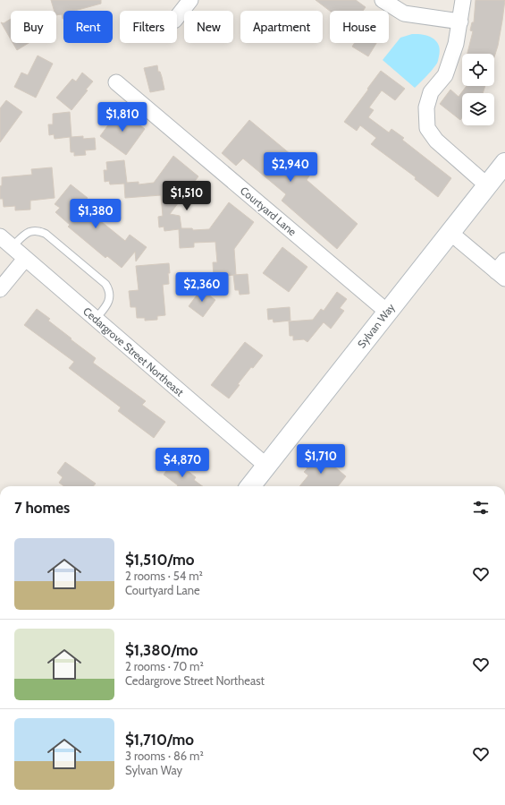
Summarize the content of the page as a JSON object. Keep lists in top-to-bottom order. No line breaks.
{"streets":{"main road":["Sylvan Way"],"street":["Courtyard Lane","Cedargrove Street Northeast"]},"crossings":[["Courtyard Lane","Sylvan Way"],["Sylvan Way","Cedargrove Street Northeast"]],"page":{"chip":["Buy","Rent","Filters","New","Apartment","House"],"price":["$1,810","$2,940","$1,510","$1,380","$2,360","$1,710","$4,870"],"heading":"7 homes","list":[{"name":"$1,510/mo","note":"2 rooms · 54 m² · Courtyard Lane"},{"name":"$1,380/mo","note":"2 rooms · 70 m² · Cedargrove Street Northeast"},{"name":"$1,710/mo","note":"3 rooms · 86 m² · Sylvan Way"}]}}
